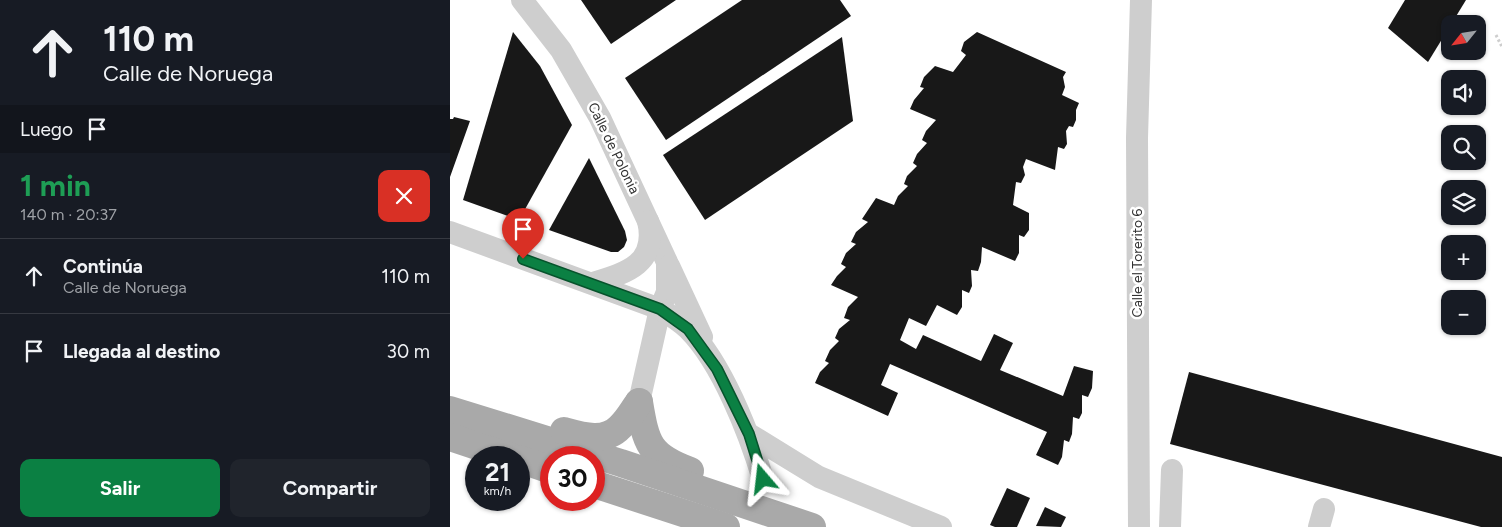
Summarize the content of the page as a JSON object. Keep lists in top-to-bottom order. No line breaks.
{"streets":{"street":["Calle de Polonia","Calle el Torerito 6"]},"north":"bottom left","page":{"turn":["110 m","Calle de Noruega"],"map_buttons":["+","−"],"then":"Luego","heading":["1 min","140 m · 20:37"],"list":[{"name":"Continúa","note":"Calle de Noruega","value":"110 m"},{"name":"Llegada al destino","value":"30 m"}],"speed":"21 km/h","limit":"30","buttons":["Salir","Compartir"]}}
